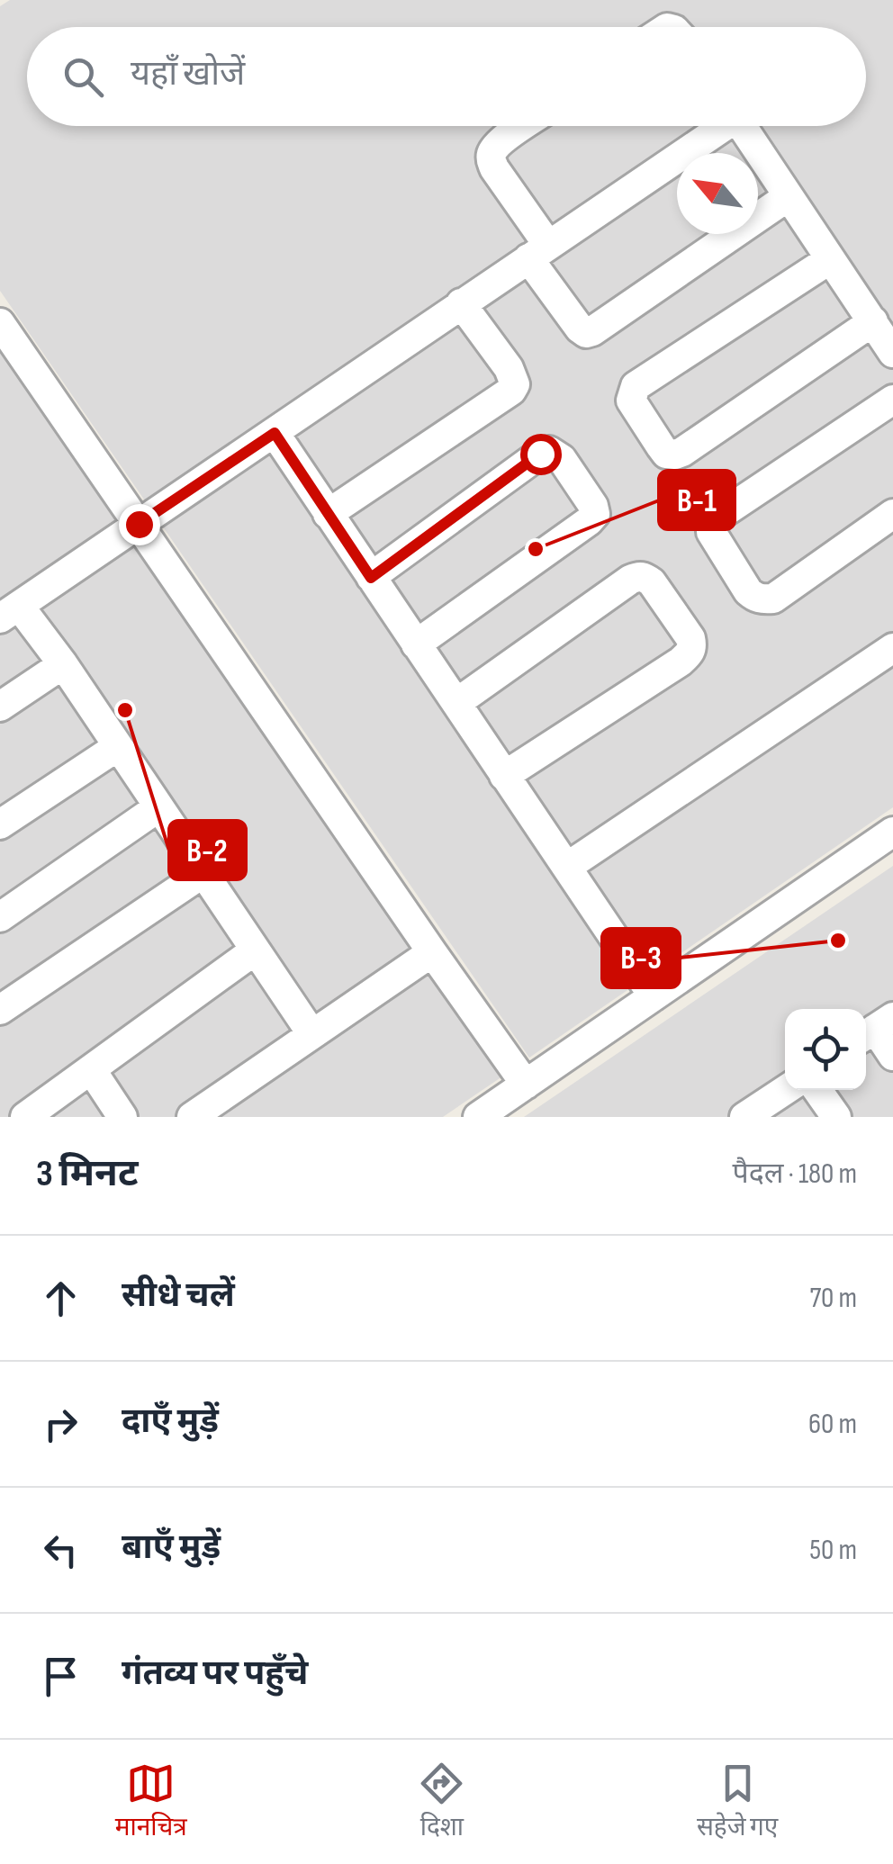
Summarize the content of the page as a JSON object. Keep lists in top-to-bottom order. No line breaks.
{"places":["B-1","B-2","B-3"],"north":"top left","page":{"search":"यहाँ खोजें","heading":["3 मिनट","पैदल · 180 m"],"list":[["सीधे चलें","70 m"],["दाएँ मुड़ें","60 m"],["बाएँ मुड़ें","50 m"],"गंतव्य पर पहुँचे"],"nav":["मानचित्र","दिशा","सहेजे गए"]}}
